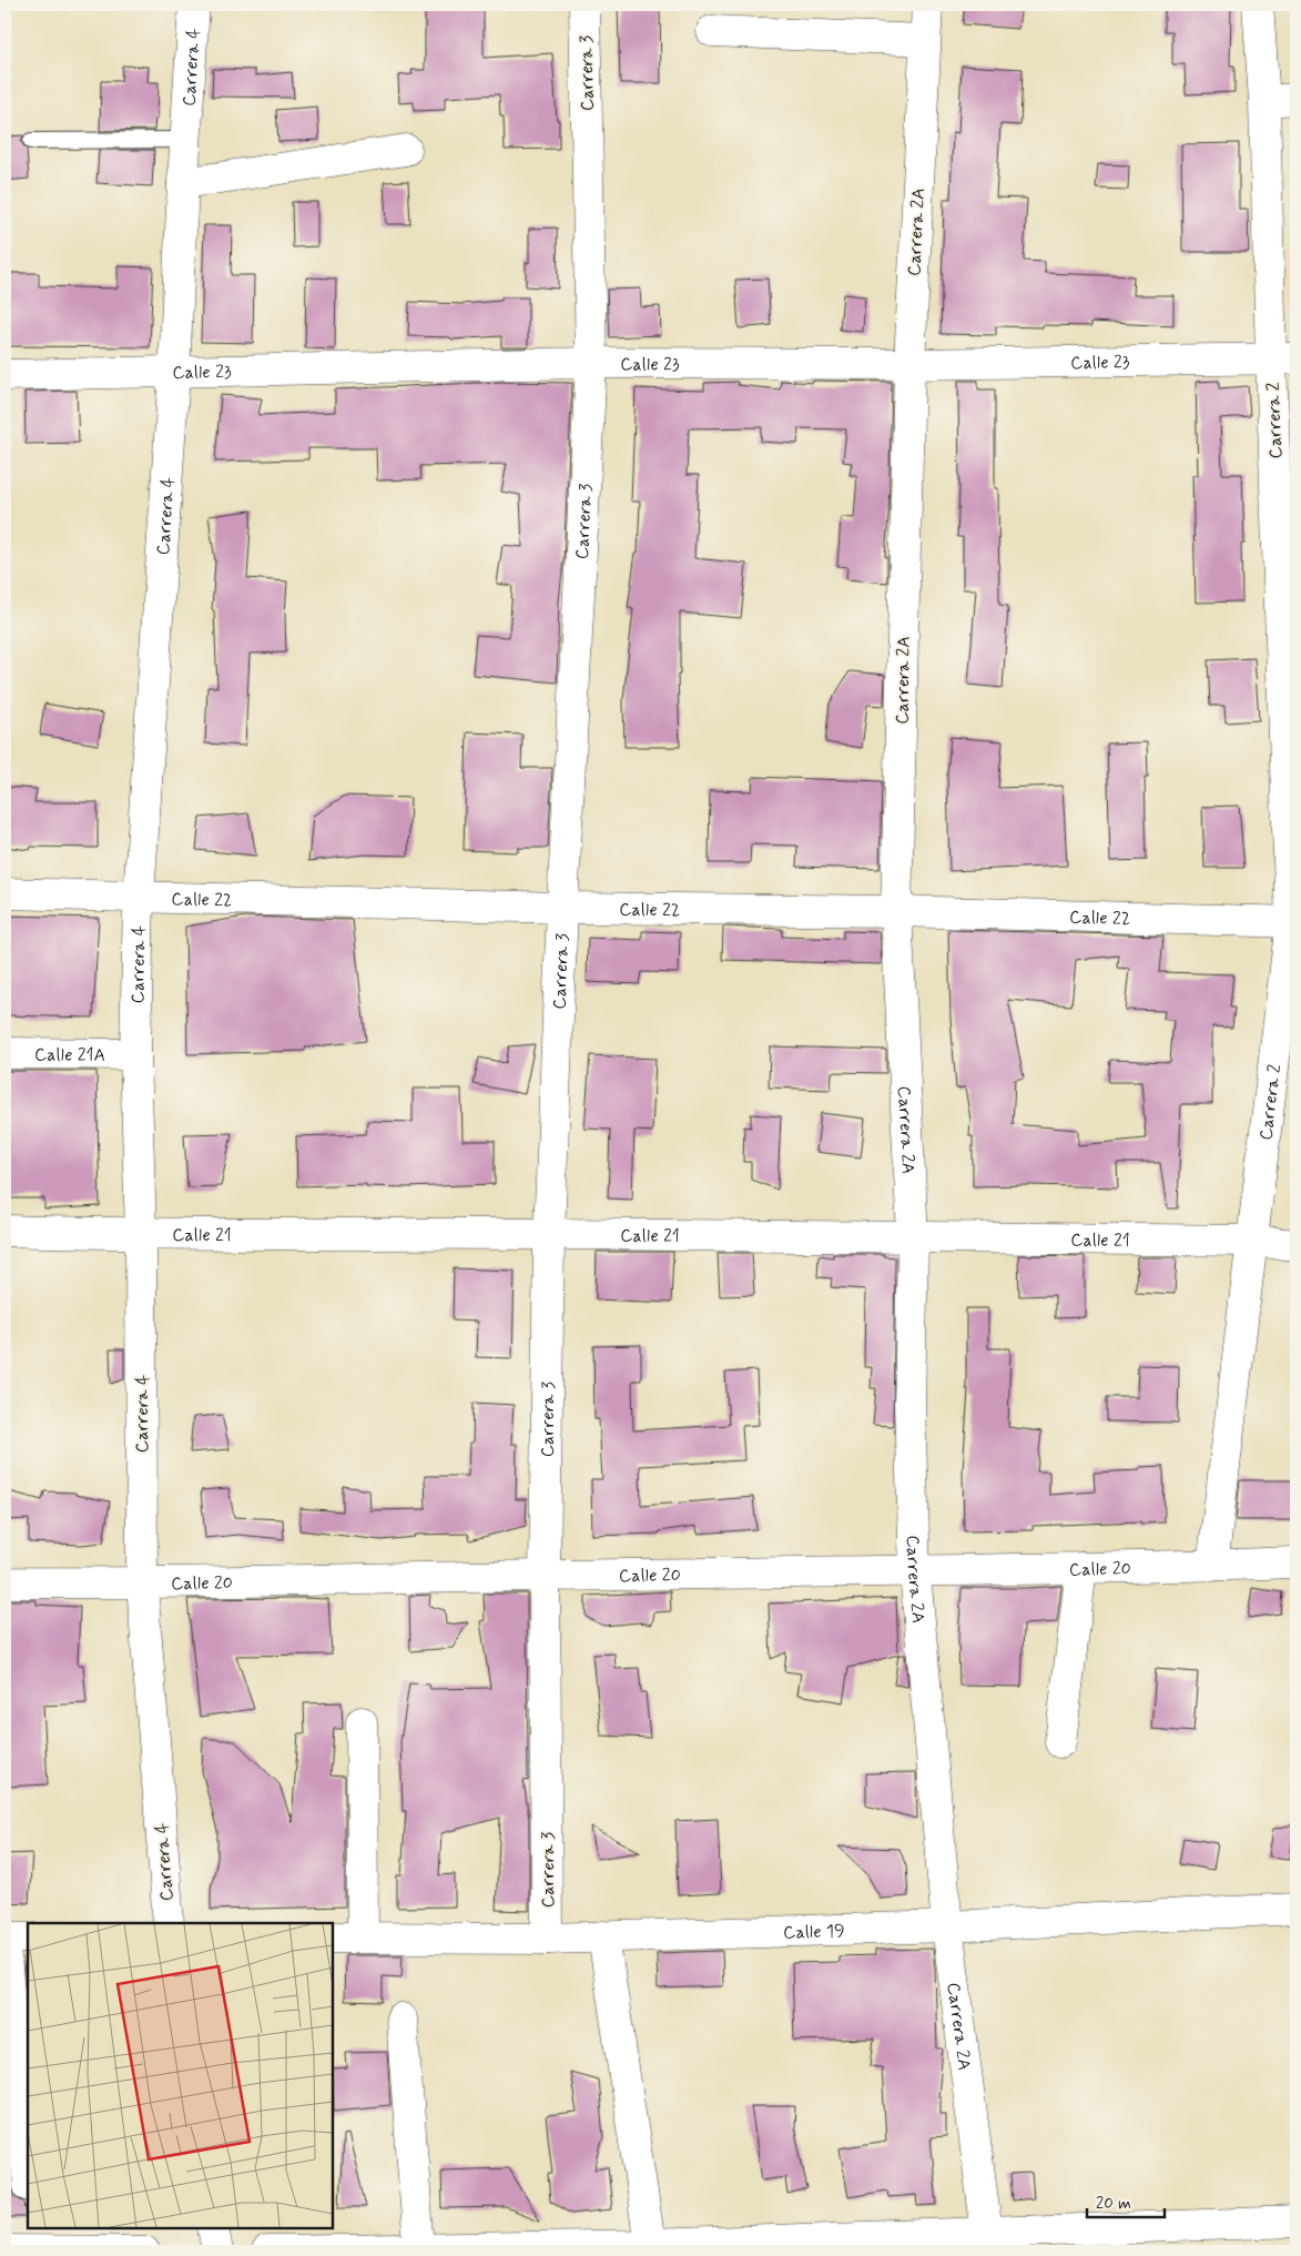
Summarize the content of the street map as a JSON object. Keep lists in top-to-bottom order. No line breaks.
{"streets":{"street":["Carrera 4","Carrera 3","Carrera 2A","Calle 23","Carrera 2","Calle 22","Calle 21A","Calle 21","Calle 20","Calle 19"]},"crossings":[["Carrera 4","Calle 23"],["Carrera 4","Calle 22"],["Carrera 4","Calle 21A"],["Carrera 4","Calle 21"],["Carrera 4","Calle 20"],["Carrera 3","Calle 23"],["Carrera 3","Calle 22"],["Carrera 3","Calle 21"],["Carrera 3","Calle 20"],["Carrera 3","Calle 19"],["Carrera 2A","Calle 23"],["Carrera 2A","Calle 22"],["Carrera 2A","Calle 21"],["Carrera 2A","Calle 20"],["Carrera 2A","Calle 19"],["Calle 23","Carrera 2"],["Carrera 2","Calle 22"],["Carrera 2","Calle 21"],["Carrera 2","Calle 20"]],"scale_bar":"20 m"}
